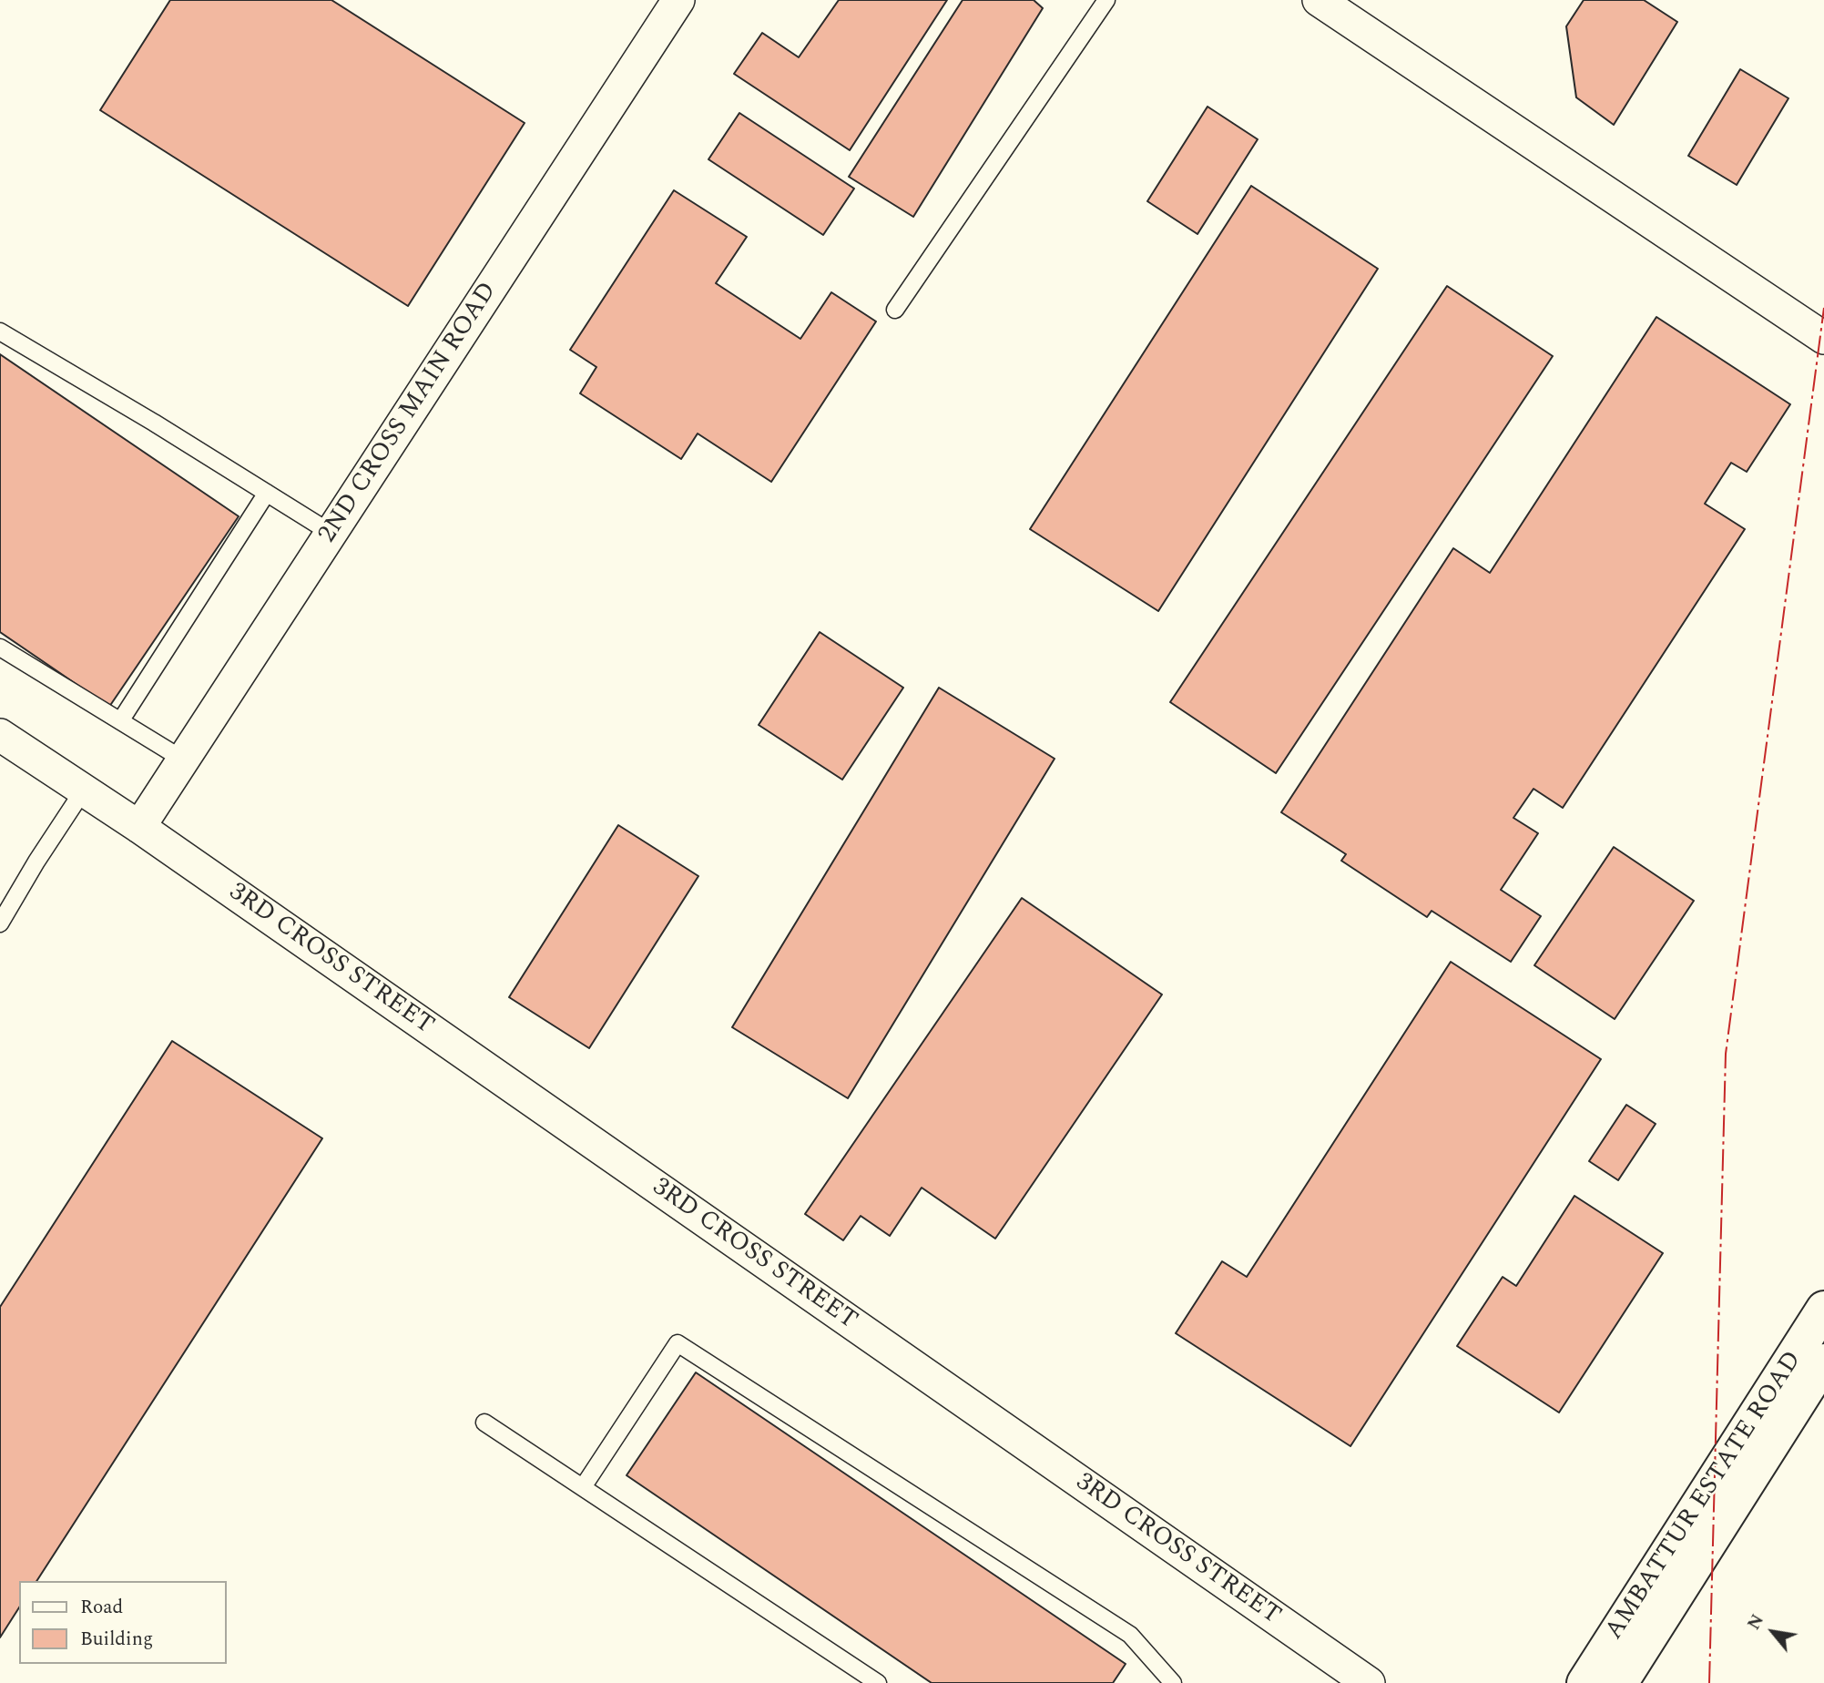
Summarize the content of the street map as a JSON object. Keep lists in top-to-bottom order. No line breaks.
{"streets":{"main road":["AMBATTUR ESTATE ROAD"],"street":["2ND CROSS MAIN ROAD","3RD CROSS STREET"]},"crossings":[["2ND CROSS MAIN ROAD","3RD CROSS STREET"]],"legend":["Road","Building"],"north":"top left"}
